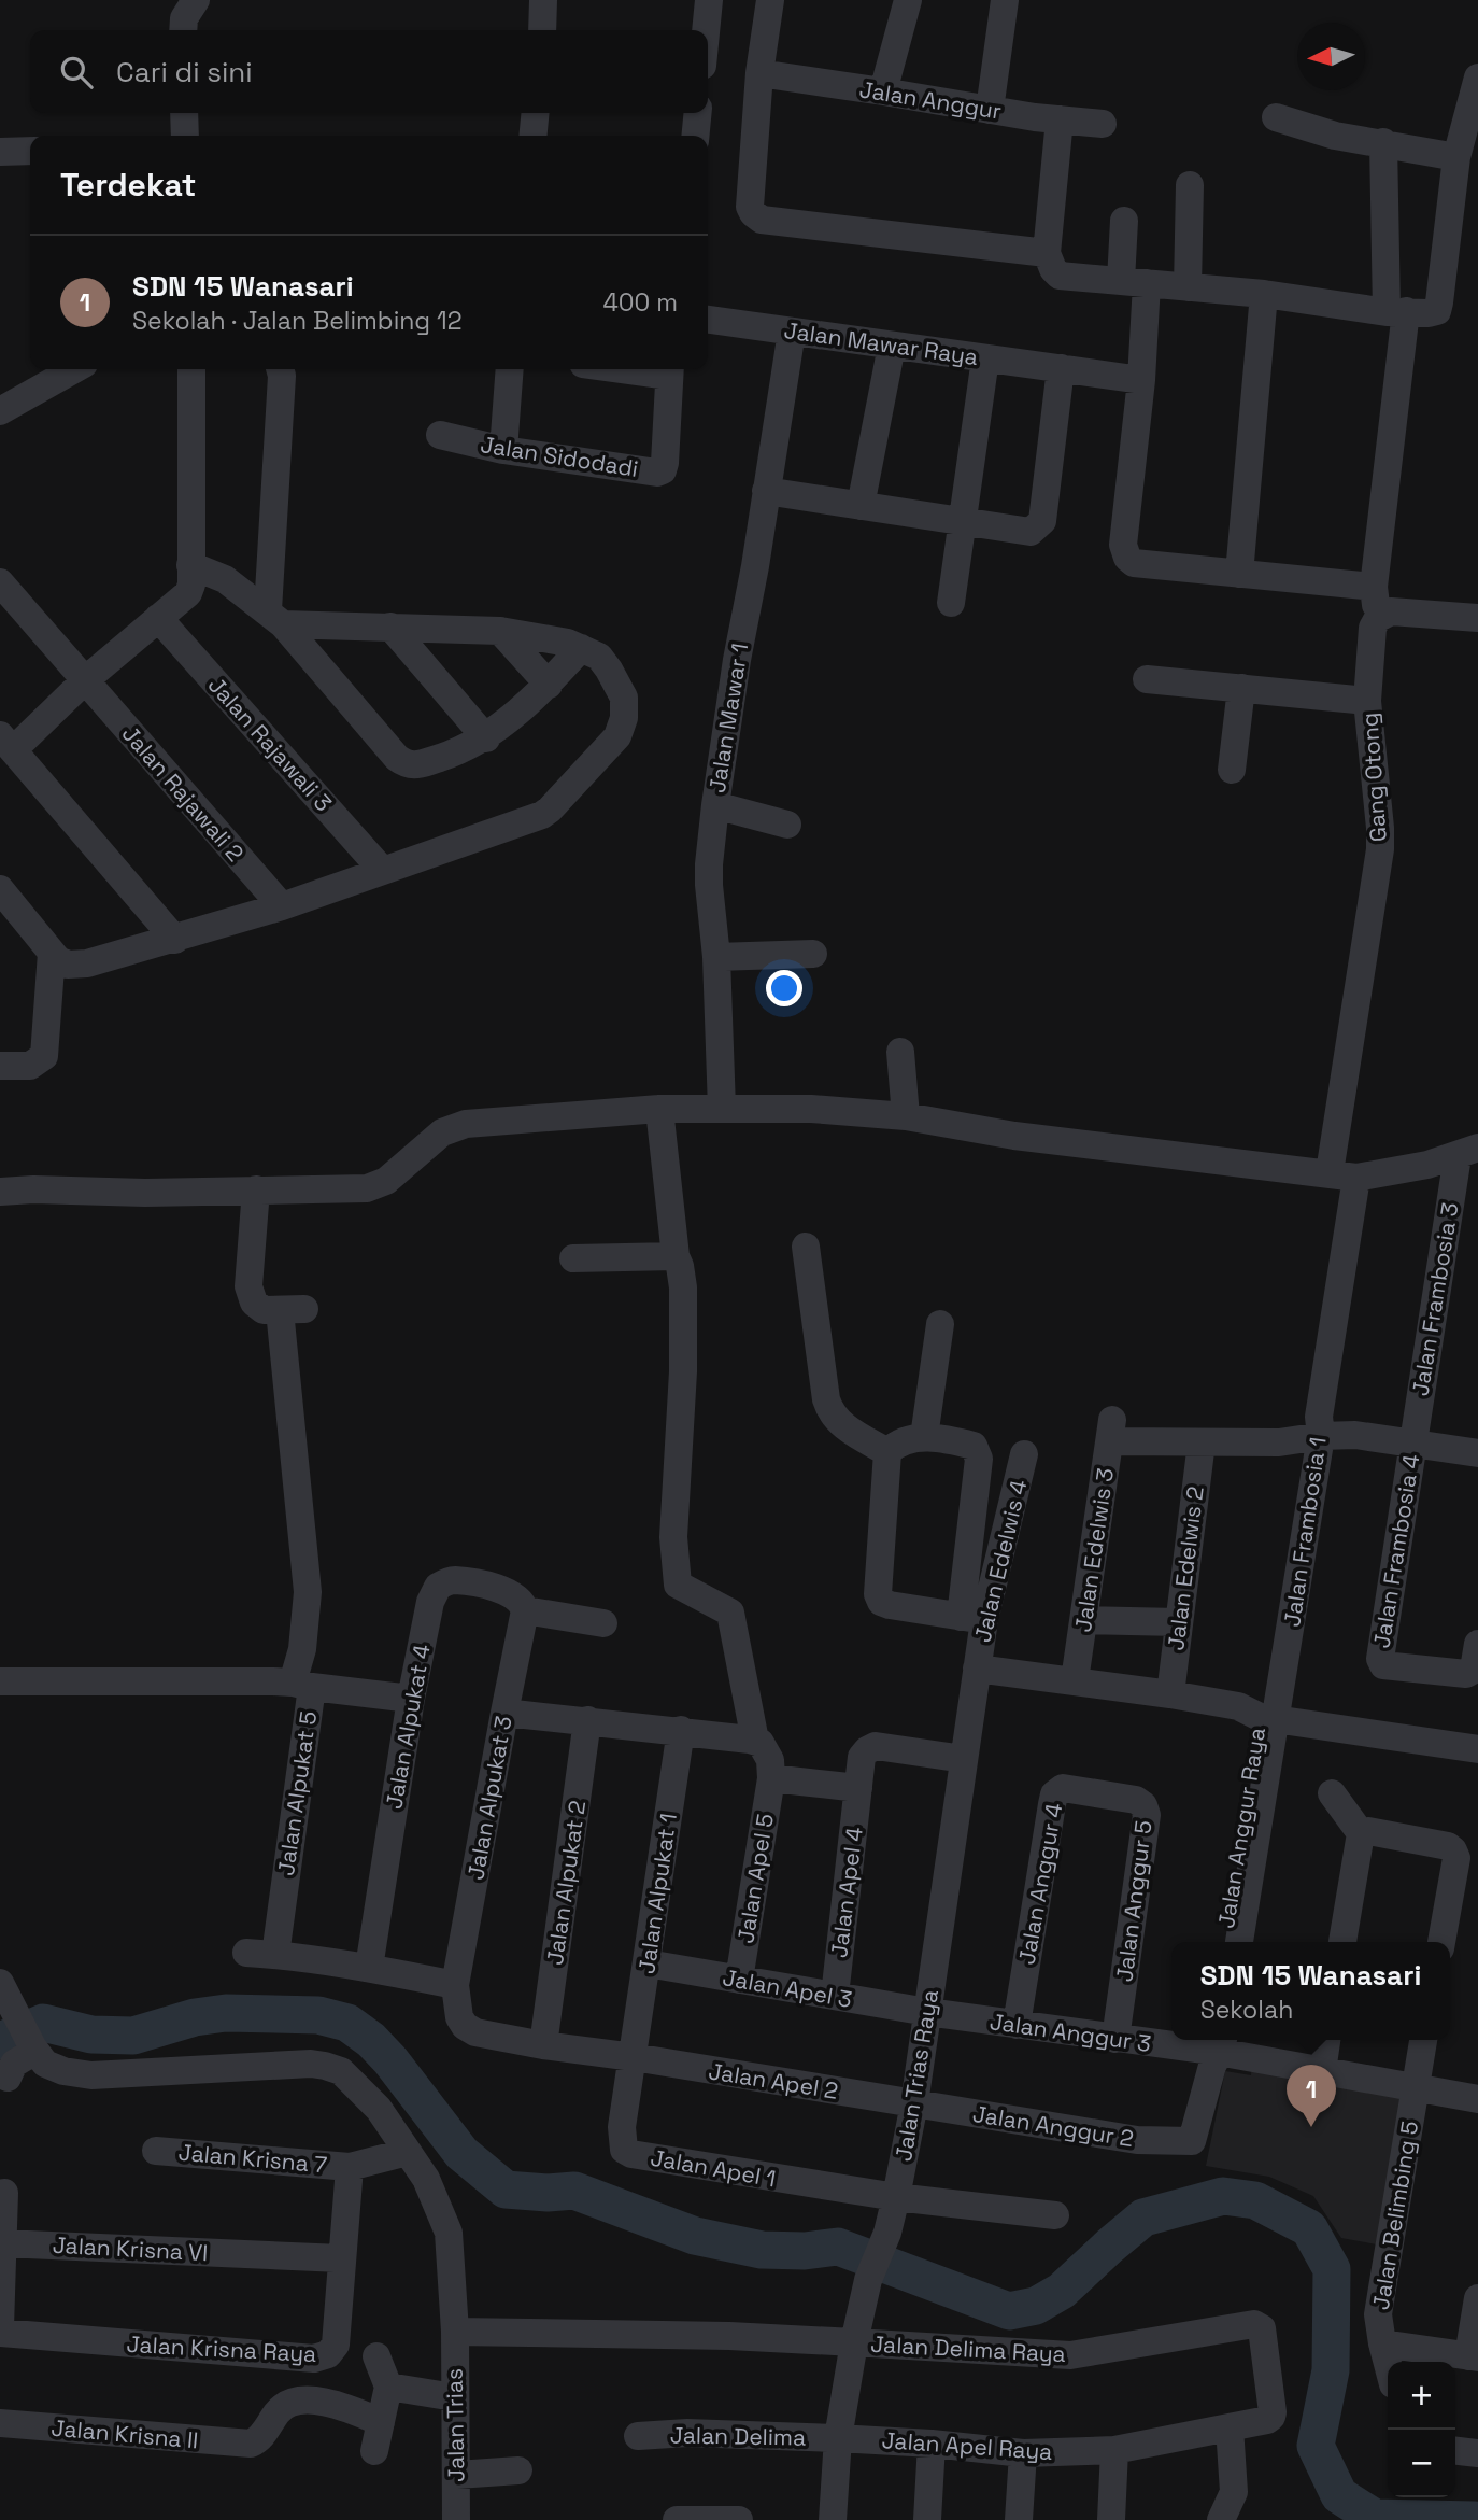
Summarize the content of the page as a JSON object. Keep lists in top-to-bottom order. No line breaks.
{"streets":{"street":["Jalan Anggur","Jalan Mawar Raya","Jalan Sidodadi","Jalan Mawar 1","Jalan Rajawali 3","Gang Otong","Jalan Rajawali 2","Jalan Frambosia 3","Jalan Frambosia 1","Jalan Edelwis 3","Jalan Frambosia 4","Jalan Edelwis 4","Jalan Edelwis 2","Jalan Alpukat 4","Jalan Alpukat 5","Jalan Alpukat 3","Jalan Anggur Raya","Jalan Apel 5","Jalan Alpukat 2","Jalan Anggur 4","Jalan Apel 4","Jalan Alpukat 1","Jalan Anggur 5","Jalan Apel 3","Jalan Anggur 3","Jalan Trias Raya","Jalan Apel 2","Jalan Anggur 2","Jalan Krisna 7","Jalan Apel 1","Jalan Belimbing 5","Jalan Krisna VI","Jalan Krisna Raya","Jalan Delima Raya","Jalan Trias","Jalan Krisna II","Jalan Delima","Jalan Apel Raya"]},"crossings":[["Jalan Mawar Raya","Jalan Mawar 1"],["Gang Otong","Jalan Frambosia 1"],["Jalan Frambosia 3","Jalan Frambosia 4"],["Jalan Frambosia 1","Jalan Anggur Raya"],["Jalan Edelwis 3","Jalan Edelwis 2"],["Jalan Edelwis 4","Jalan Trias Raya"],["Jalan Alpukat 4","Jalan Alpukat 5"],["Jalan Alpukat 4","Jalan Alpukat 3"],["Jalan Alpukat 3","Jalan Apel 2"],["Jalan Apel 5","Jalan Apel 3"],["Jalan Alpukat 2","Jalan Apel 2"],["Jalan Anggur 4","Jalan Anggur 5"],["Jalan Anggur 4","Jalan Anggur 3"],["Jalan Apel 4","Jalan Apel 3"],["Jalan Apel 4","Jalan Trias Raya"],["Jalan Alpukat 1","Jalan Apel 3"],["Jalan Alpukat 1","Jalan Apel 2"],["Jalan Alpukat 1","Jalan Apel 1"],["Jalan Anggur 5","Jalan Anggur 3"],["Jalan Apel 3","Jalan Anggur 3"],["Jalan Apel 3","Jalan Trias Raya"],["Jalan Anggur 3","Jalan Trias Raya"],["Jalan Anggur 3","Jalan Anggur 2"],["Jalan Anggur 3","Jalan Belimbing 5"],["Jalan Trias Raya","Jalan Apel 2"],["Jalan Trias Raya","Jalan Anggur 2"],["Jalan Trias Raya","Jalan Apel 1"],["Jalan Trias Raya","Jalan Delima Raya"],["Jalan Trias Raya","Jalan Delima"],["Jalan Trias Raya","Jalan Apel Raya"],["Jalan Apel 2","Jalan Anggur 2"],["Jalan Apel 2","Jalan Apel 1"],["Jalan Krisna 7","Jalan Krisna Raya"],["Jalan Krisna VI","Jalan Krisna Raya"],["Jalan Delima Raya","Jalan Apel Raya"],["Jalan Delima","Jalan Apel Raya"]],"north":"left","page":{"search":"Cari di sini","heading":"Terdekat","list":[{"mark":"1","name":"SDN 15 Wanasari","note":"Sekolah · Jalan Belimbing 12","value":"400 m"}],"popup":["SDN 15 Wanasari","Sekolah"],"pins":"1","map_buttons":["+","−"]}}
